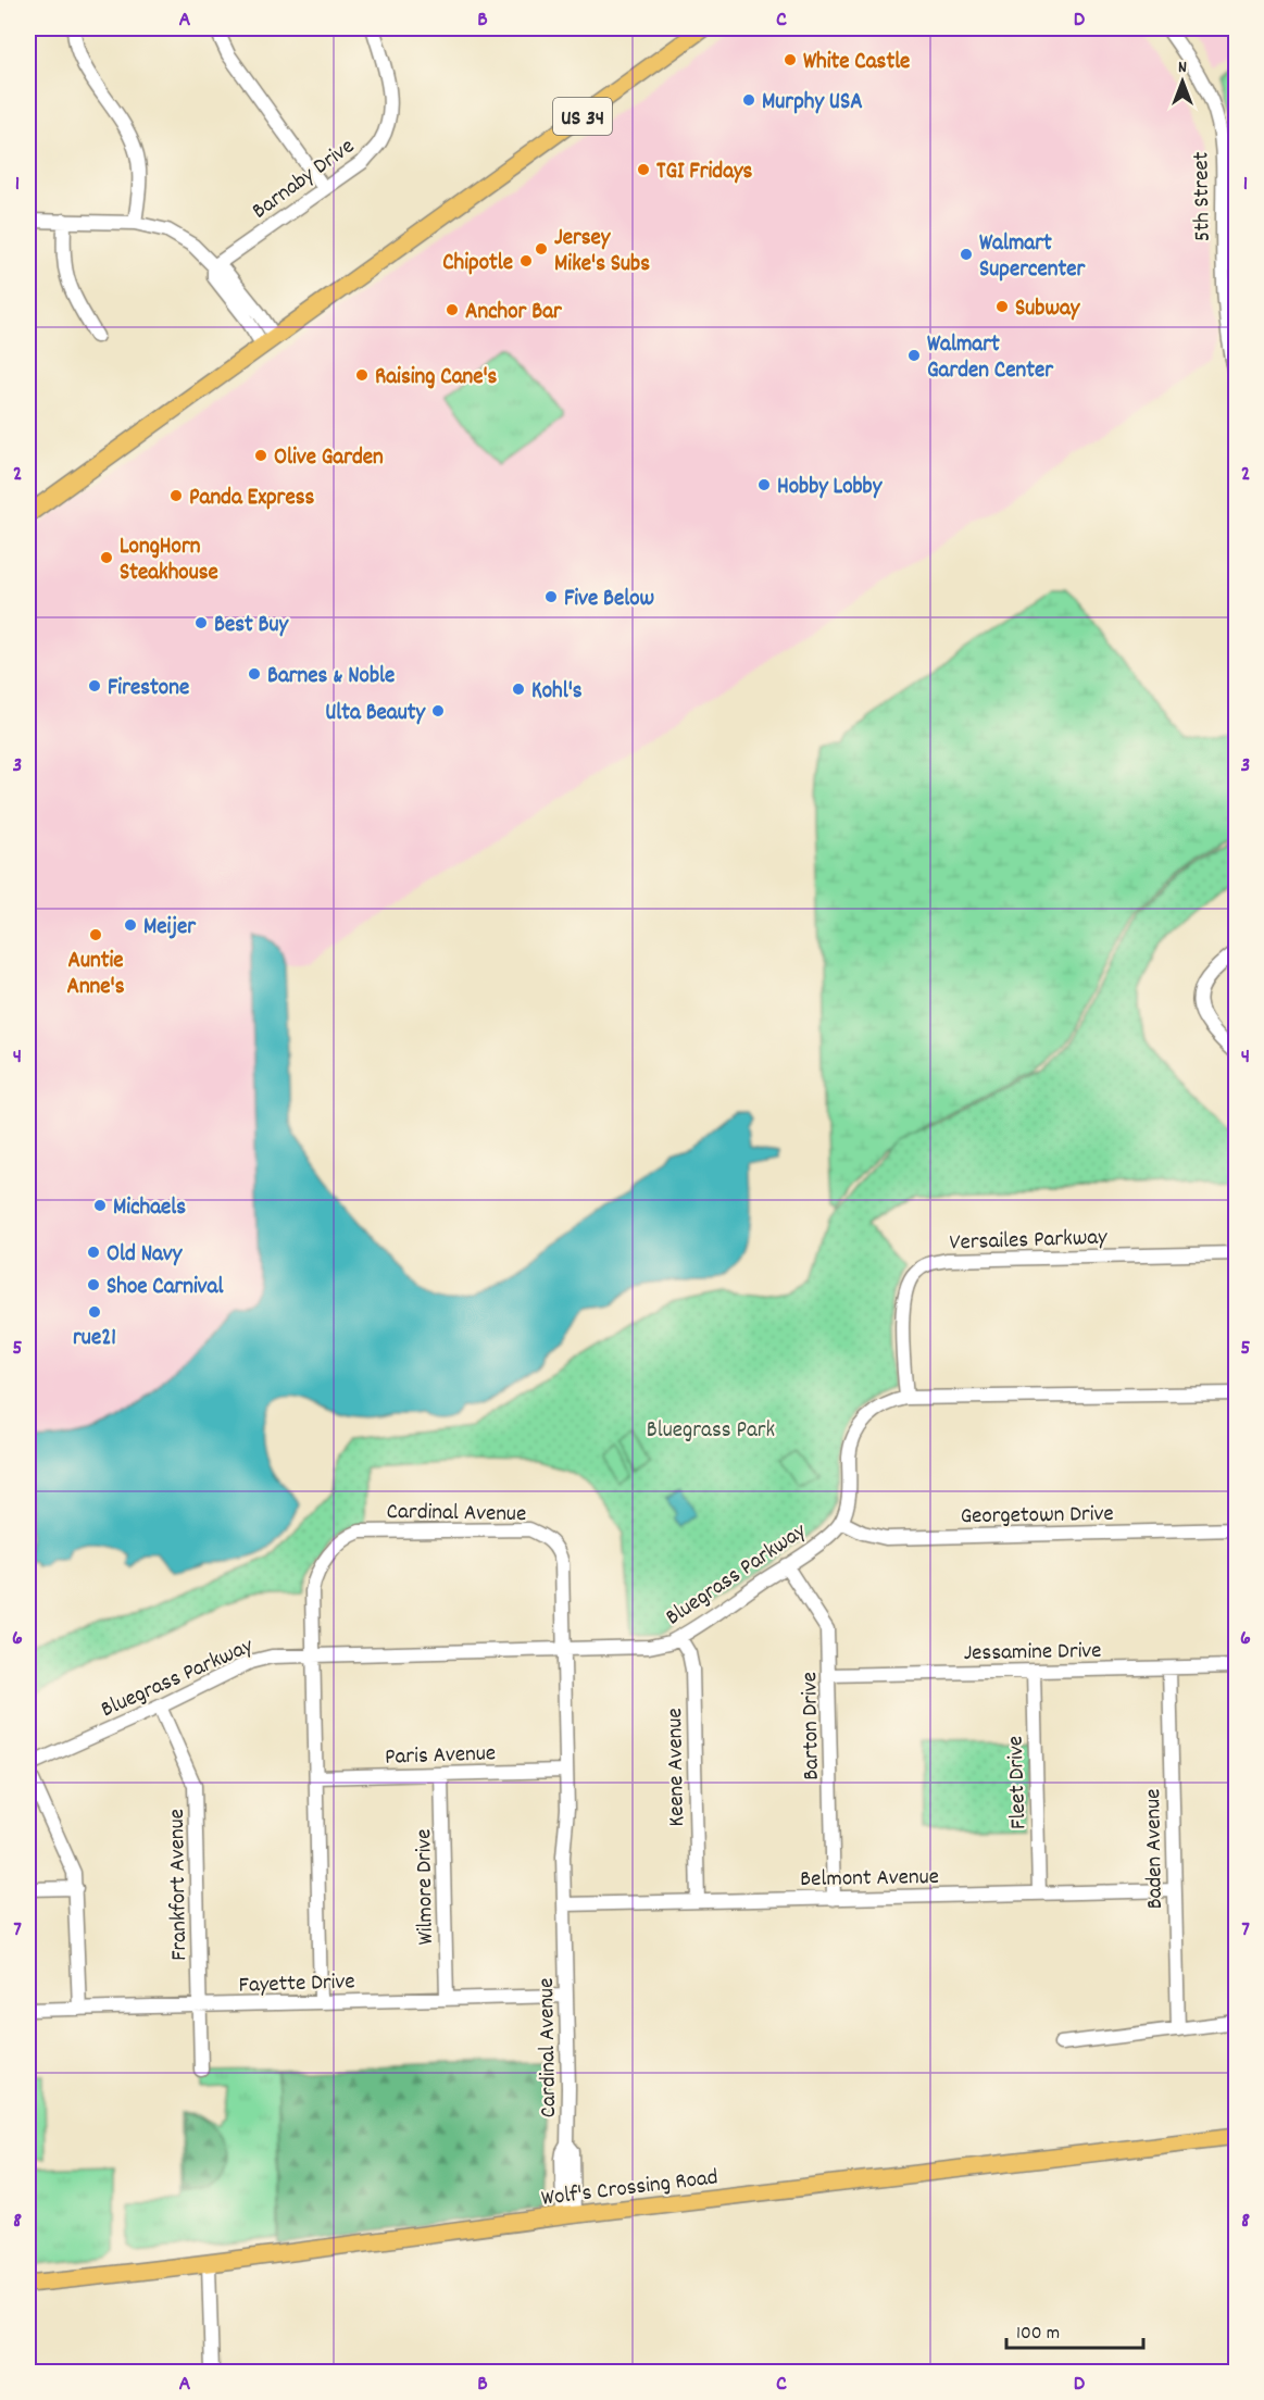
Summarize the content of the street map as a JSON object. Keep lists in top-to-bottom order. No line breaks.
{"streets":{"main road":["US 34","Wolf's Crossing Road"],"street":["Barnaby Drive","5th Street","Versailes Parkway","Cardinal Avenue","Georgetown Drive","Bluegrass Parkway","Jessamine Drive","Barton Drive","Paris Avenue","Keene Avenue","Fleet Drive","Baden Avenue","Belmont Avenue","Frankfort Avenue","Wilmore Drive","Fayette Drive"]},"crossings":[["Cardinal Avenue","Bluegrass Parkway"],["Cardinal Avenue","Paris Avenue"],["Cardinal Avenue","Belmont Avenue"],["Cardinal Avenue","Fayette Drive"],["Cardinal Avenue","Wolf's Crossing Road"],["Georgetown Drive","Bluegrass Parkway"],["Bluegrass Parkway","Barton Drive"],["Bluegrass Parkway","Keene Avenue"],["Bluegrass Parkway","Frankfort Avenue"],["Jessamine Drive","Barton Drive"],["Jessamine Drive","Fleet Drive"],["Jessamine Drive","Baden Avenue"],["Barton Drive","Belmont Avenue"],["Paris Avenue","Wilmore Drive"],["Keene Avenue","Belmont Avenue"],["Fleet Drive","Belmont Avenue"],["Baden Avenue","Belmont Avenue"],["Frankfort Avenue","Fayette Drive"],["Wilmore Drive","Fayette Drive"]],"parks":["Bluegrass Park"],"places":["White Castle","Murphy USA","TGI Fridays","Jersey Mike's Subs","Walmart Supercenter","Chipotle","Subway","Anchor Bar","Walmart Garden Center","Raising Cane's","Olive Garden","Hobby Lobby","Panda Express","LongHorn Steakhouse","Five Below","Best Buy","Barnes & Noble","Firestone","Kohl's","Ulta Beauty","Meijer","Auntie Anne's","Michaels","Old Navy","Shoe Carnival","rue21"],"scale_bar":"100 m","north":"top","grid":{"columns":["A","B","C","D"],"rows":["1","2","3","4","5","6","7","8"]}}
